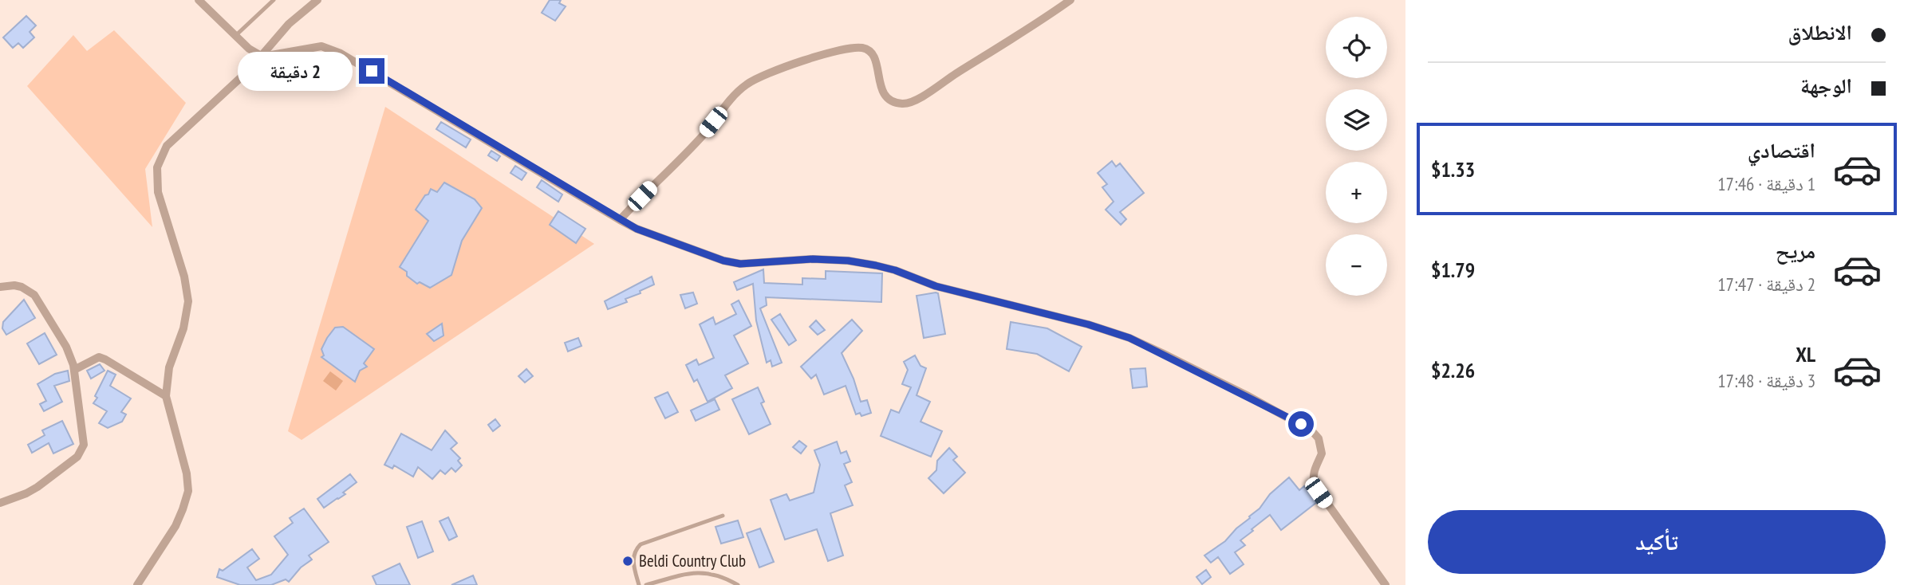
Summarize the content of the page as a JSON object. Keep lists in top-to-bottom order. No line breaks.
{"places":["Beldi Country Club"],"page":{"banner":["الانطلاق","الوجهة"],"map_buttons":["+","−"],"bubble":"2 دقيقة","list":[{"name":"اقتصادي","note":"1 دقيقة · 17:46","value":"$1.33"},{"name":"مريح","note":"2 دقيقة · 17:47","value":"$1.79"},{"name":"XL","note":"3 دقيقة · 17:48","value":"$2.26"}],"buttons":"تأكيد"}}
